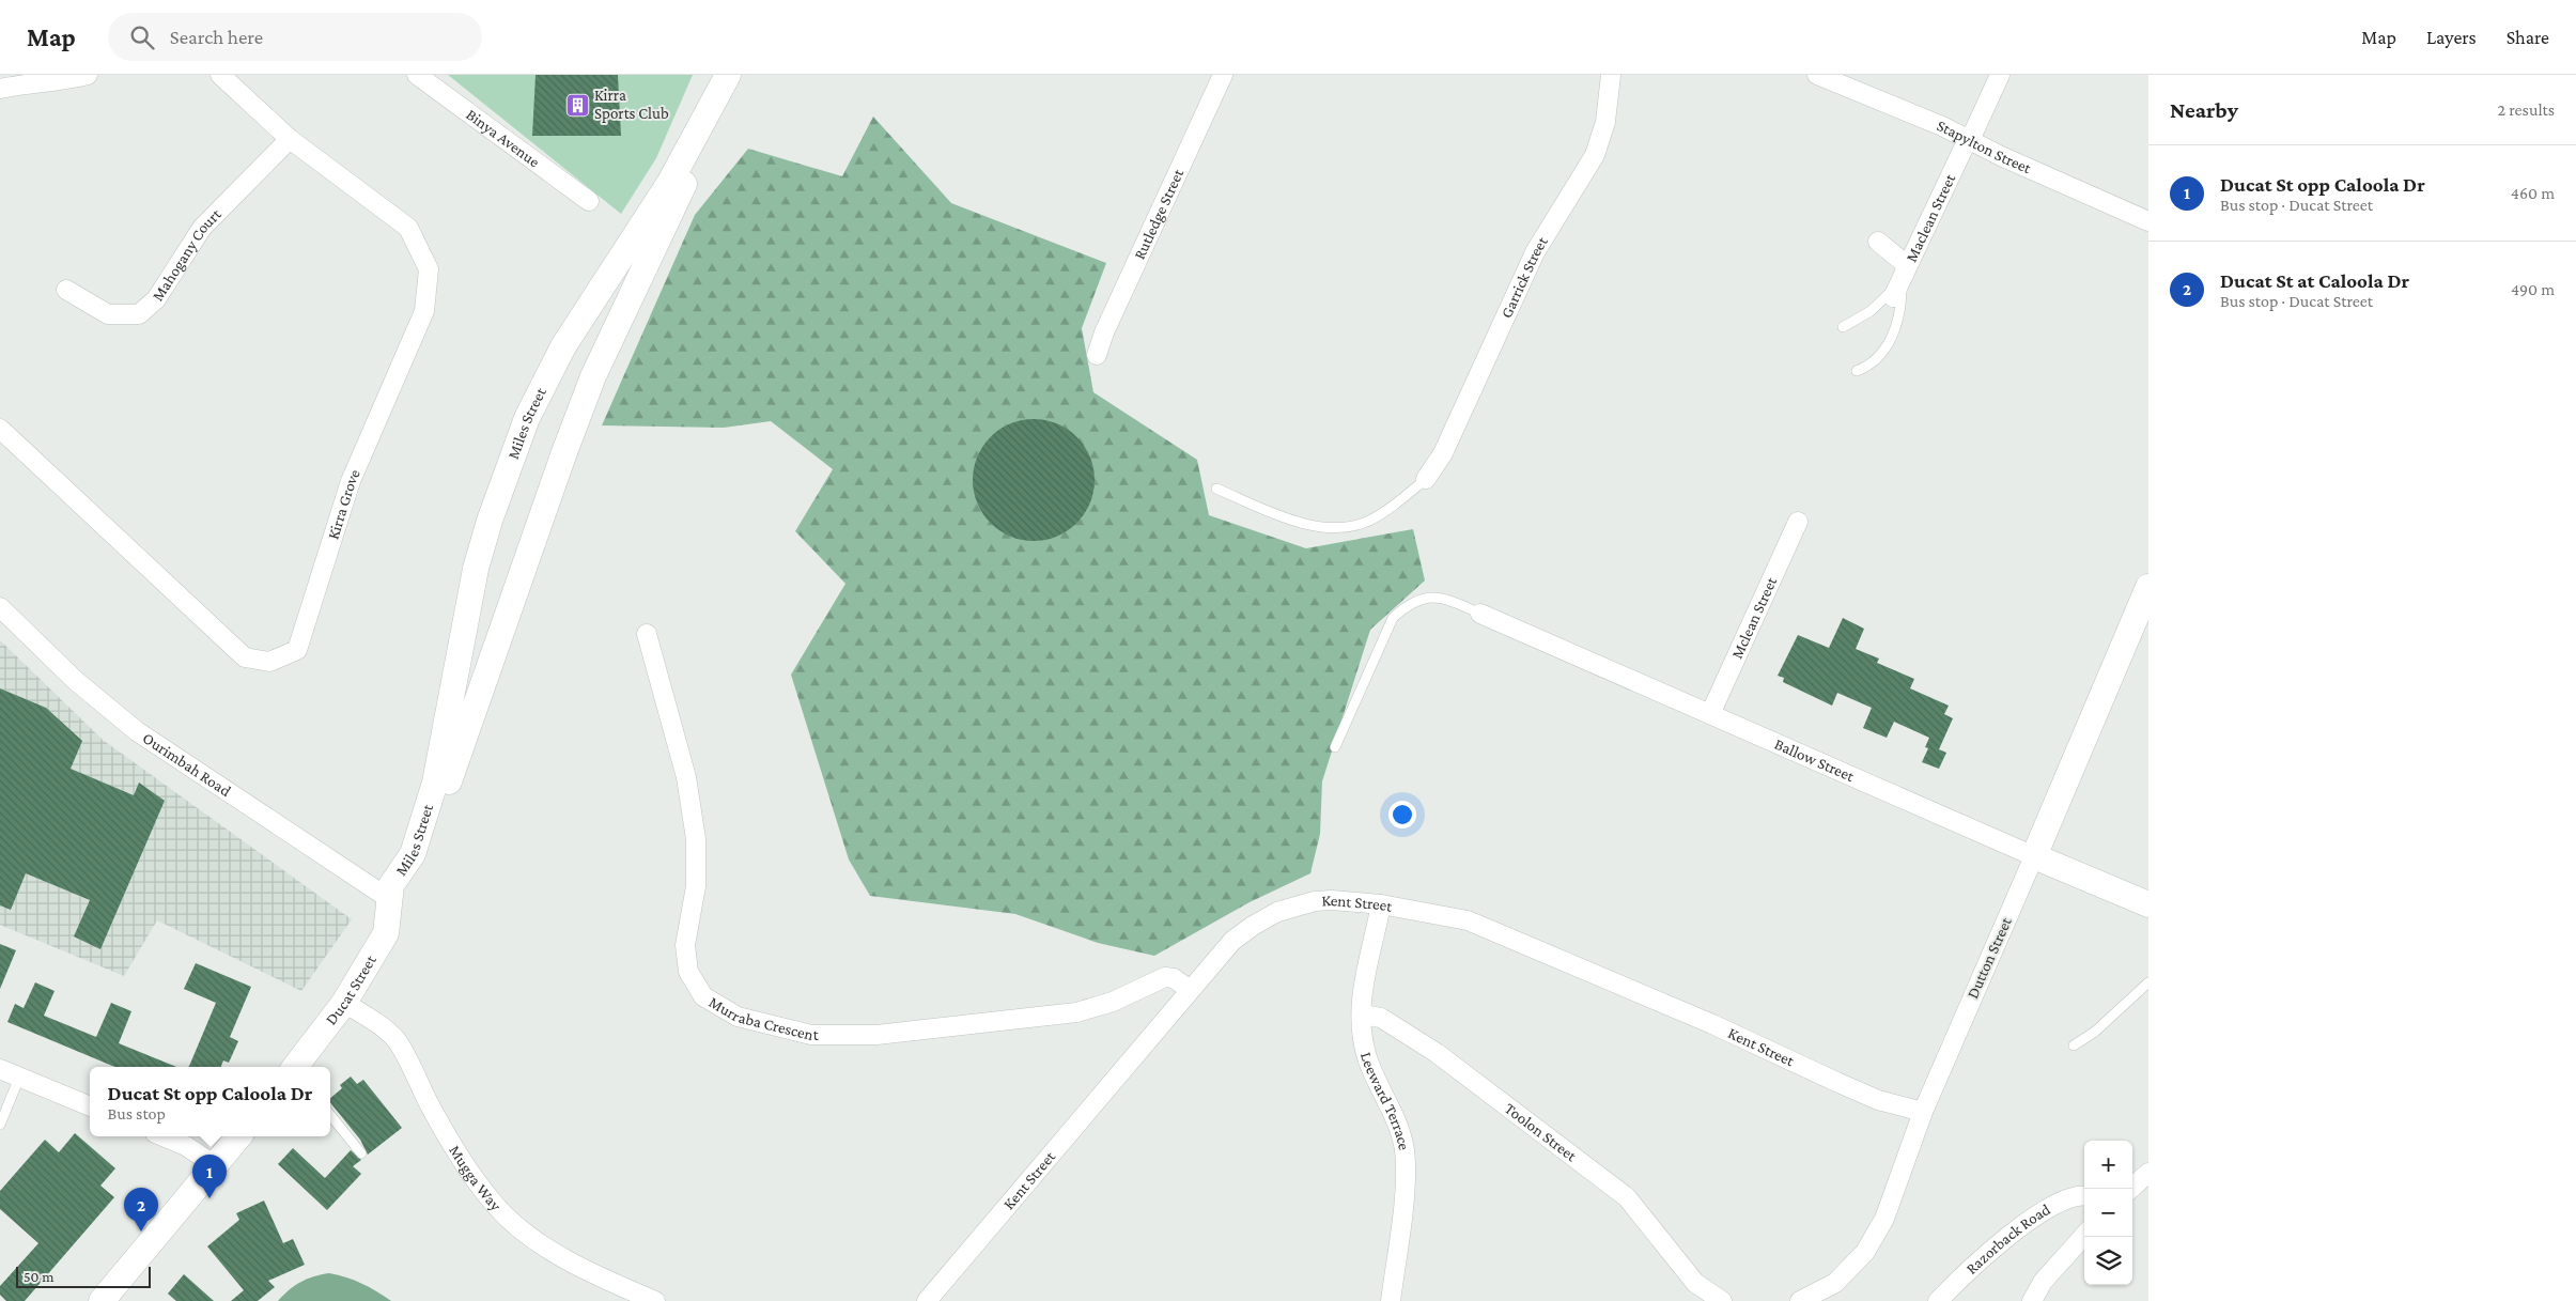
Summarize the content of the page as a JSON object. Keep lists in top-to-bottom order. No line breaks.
{"streets":{"street":["Binya Avenue","Stapylton Street","Rutledge Street","Maclean Street","Mahogany Court","Garrick Street","Miles Street","Kirra Grove","Mclean Street","Ballow Street","Ourimbah Road","Kent Street","Dutton Street","Ducat Street","Murraba Crescent","Leeward Terrace","Toolon Street","Mugga Way","Razorback Road"]},"crossings":[["Stapylton Street","Maclean Street"],["Mahogany Court","Kirra Grove"],["Miles Street","Ourimbah Road"],["Miles Street","Ducat Street"],["Mclean Street","Ballow Street"],["Ballow Street","Dutton Street"],["Ourimbah Road","Ducat Street"],["Kent Street","Dutton Street"],["Kent Street","Murraba Crescent"],["Kent Street","Leeward Terrace"],["Ducat Street","Mugga Way"],["Leeward Terrace","Toolon Street"]],"places":{"building":["Kirra Sports Club"]},"scale_bar":"50 m","page":{"header":"Map","search":"Search here","nav":["Map","Layers","Share"],"heading":["Nearby","2 results"],"list":[{"mark":"1","name":"Ducat St opp Caloola Dr","note":"Bus stop · Ducat Street","value":"460 m"},{"mark":"2","name":"Ducat St at Caloola Dr","note":"Bus stop · Ducat Street","value":"490 m"}],"popup":["Ducat St opp Caloola Dr","Bus stop"],"map_buttons":["+","−"],"pins":["1","2"],"scale":"50 m"}}
